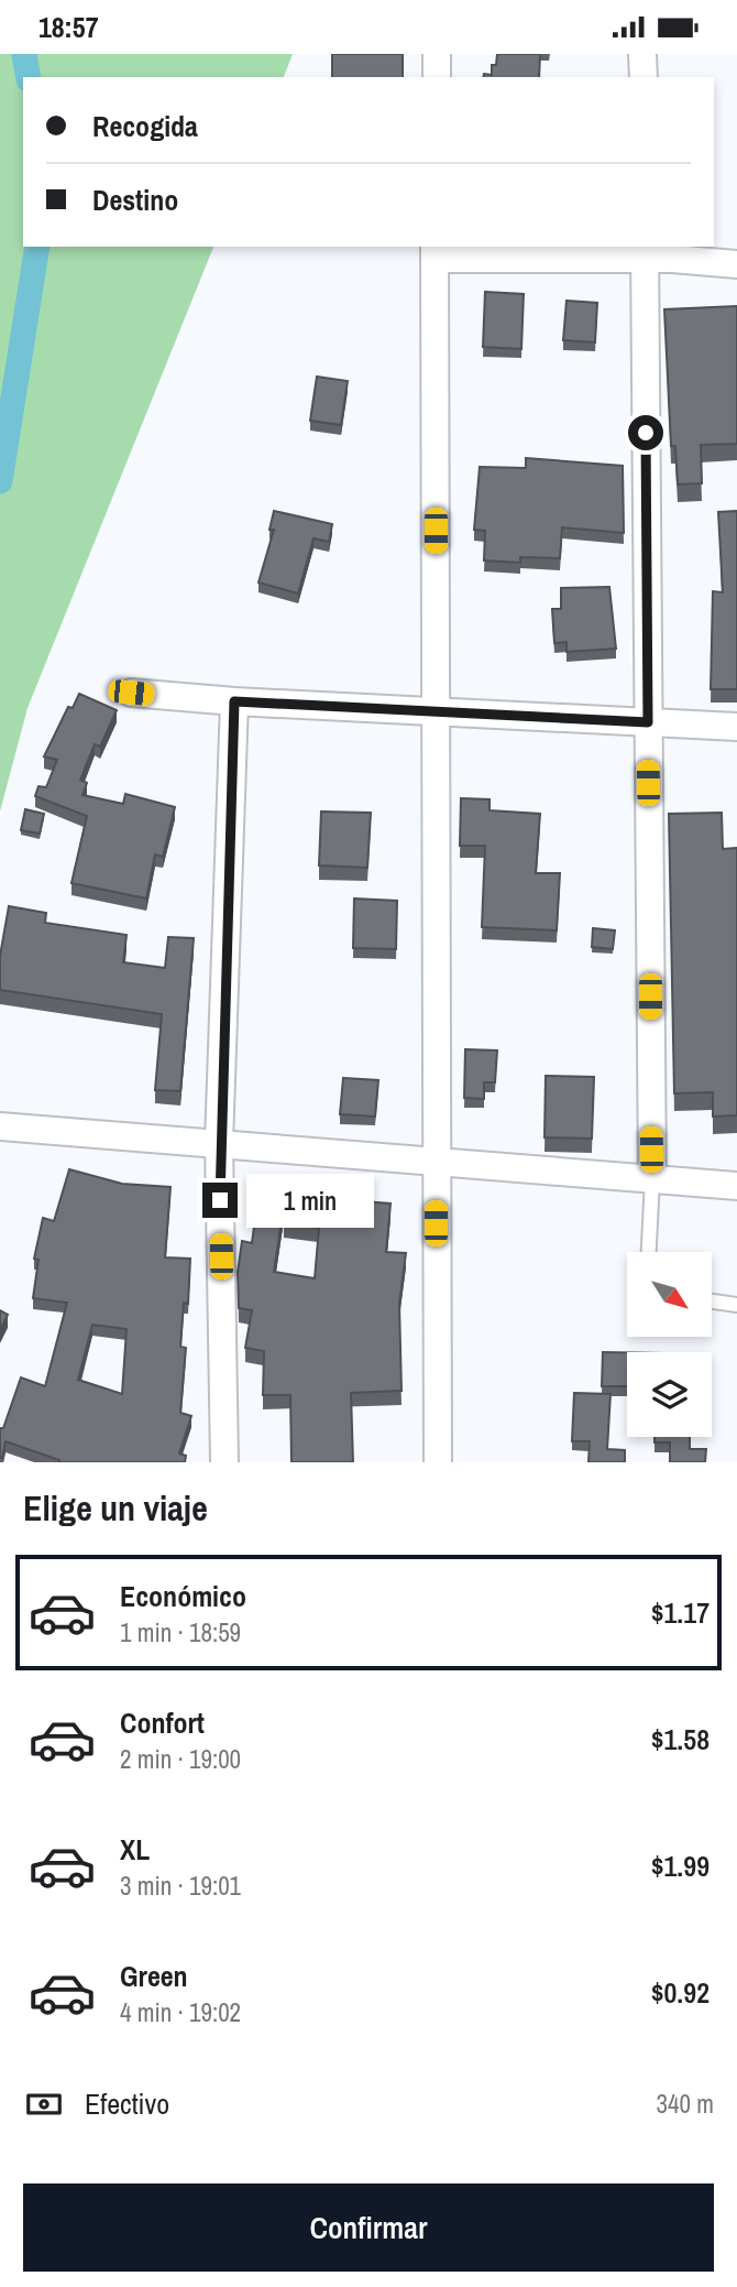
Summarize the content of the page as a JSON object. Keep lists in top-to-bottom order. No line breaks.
{"north":"bottom right","page":{"status":"18:57","banner":["Recogida","Destino"],"bubble":"1 min","heading":"Elige un viaje","list":[{"name":"Económico","note":"1 min · 18:59","value":"$1.17"},{"name":"Confort","note":"2 min · 19:00","value":"$1.58"},{"name":"XL","note":"3 min · 19:01","value":"$1.99"},{"name":"Green","note":"4 min · 19:02","value":"$0.92"}],"pay":["Efectivo","340 m"],"buttons":"Confirmar"}}
